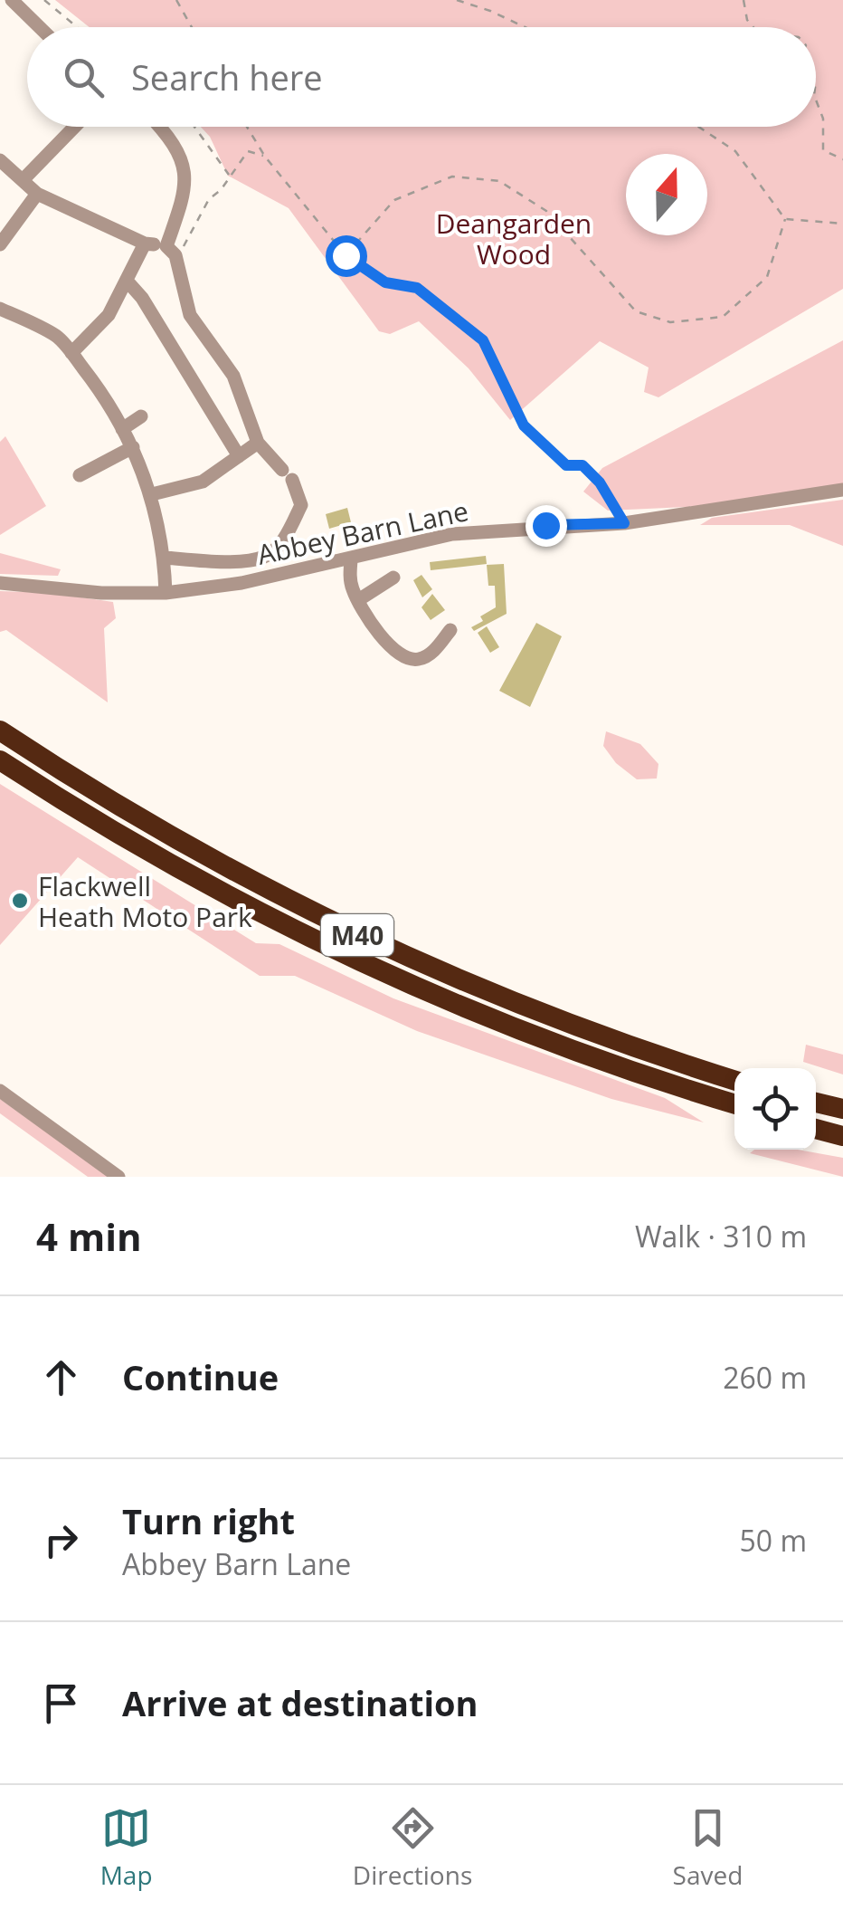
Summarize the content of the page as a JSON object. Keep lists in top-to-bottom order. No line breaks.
{"streets":{"highway":["M40"],"street":["Abbey Barn Lane"]},"parks":["Deangarden Wood"],"places":["Flackwell Heath Moto Park"],"north":"top","page":{"search":"Search here","heading":["4 min","Walk · 310 m"],"list":[["Continue","260 m"],["Turn right","Abbey Barn Lane","50 m"],"Arrive at destination"],"nav":["Map","Directions","Saved"]}}
